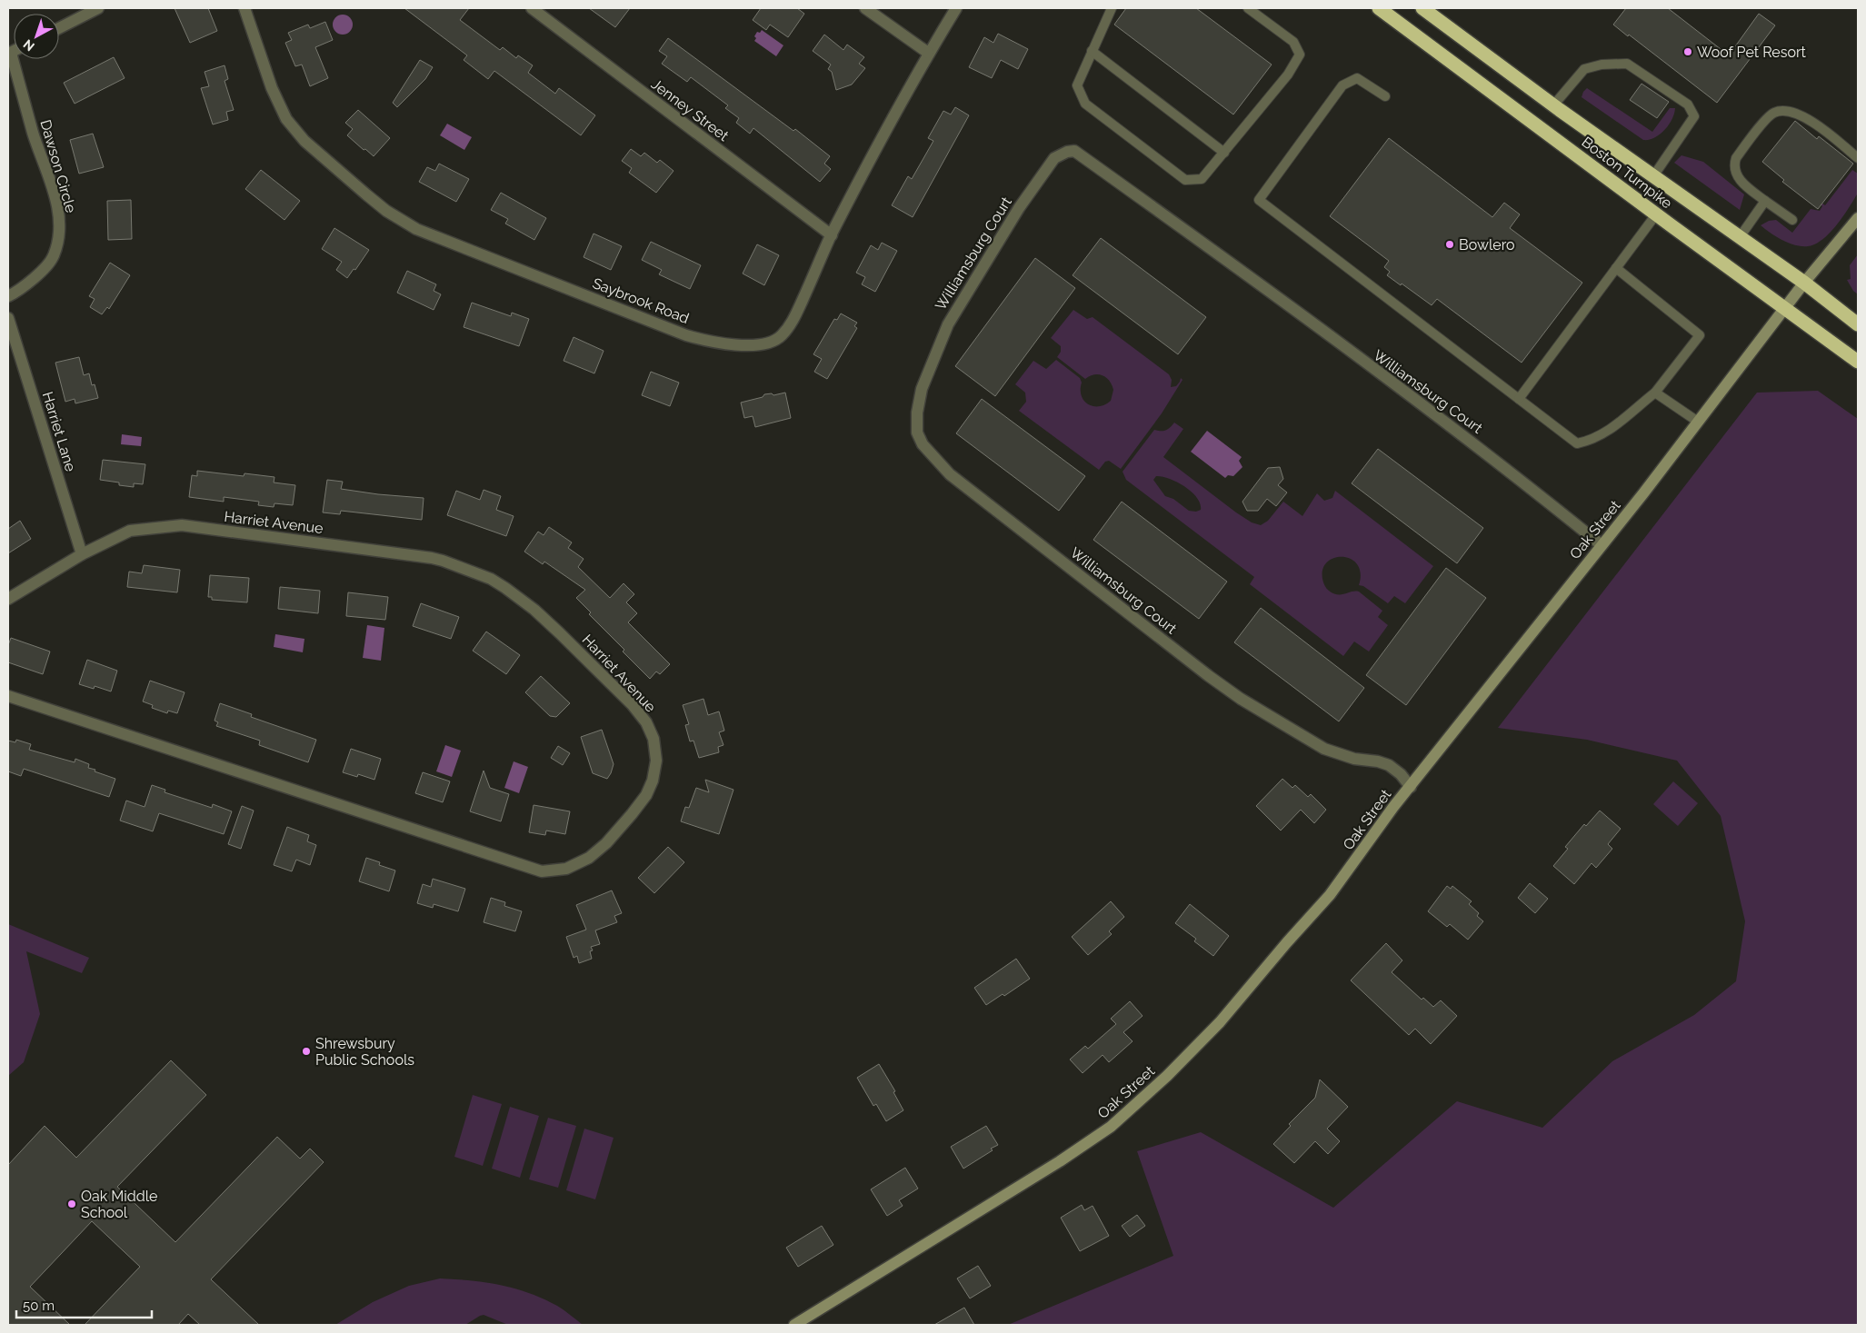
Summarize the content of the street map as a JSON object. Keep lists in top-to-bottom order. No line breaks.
{"streets":{"highway":["Boston Turnpike"],"street":["Jenney Street","Dawson Circle","Williamsburg Court","Saybrook Road","Harriet Lane","Harriet Avenue","Oak Street"]},"crossings":[["Jenney Street","Saybrook Road"],["Boston Turnpike","Oak Street"],["Williamsburg Court","Oak Street"],["Harriet Lane","Harriet Avenue"]],"places":["Woof Pet Resort","Bowlero","Shrewsbury Public Schools","Oak Middle School"],"scale_bar":"50 m","north":"bottom left"}
